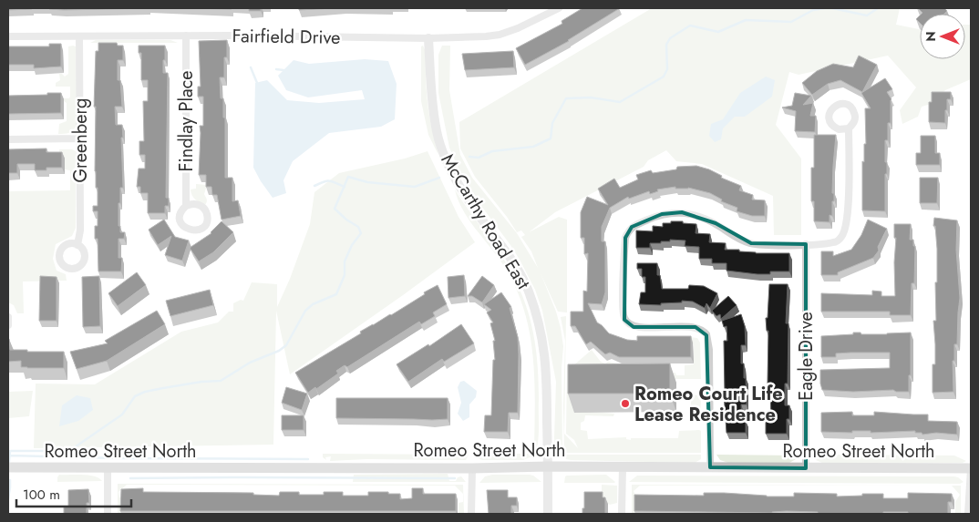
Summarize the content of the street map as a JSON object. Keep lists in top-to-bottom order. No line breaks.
{"streets":{"main road":["Romeo Street North"],"street":["Fairfield Drive","Findlay Place","Greenberg","McCarthy Road East","Eagle Drive"]},"crossings":[["Fairfield Drive","Findlay Place"],["Fairfield Drive","Greenberg"],["Fairfield Drive","McCarthy Road East"],["McCarthy Road East","Romeo Street North"],["Eagle Drive","Romeo Street North"]],"places":["Romeo Court Life Lease Residence"],"scale_bar":"100 m","north":"left"}
